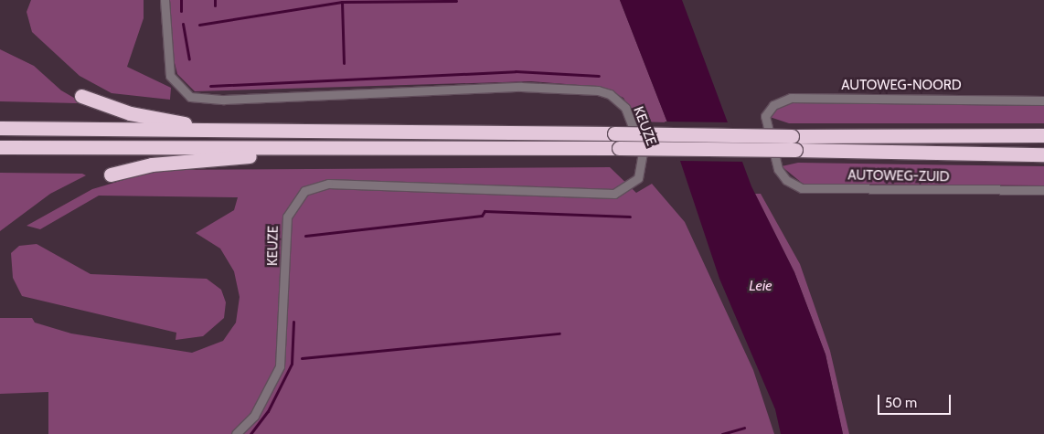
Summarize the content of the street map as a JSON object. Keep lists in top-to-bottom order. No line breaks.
{"streets":{"street":["AUTOWEG-NOORD","KEUZE","AUTOWEG-ZUID"]},"crossings":[["AUTOWEG-NOORD","AUTOWEG-ZUID"]],"water":["Leie"],"scale_bar":"50 m"}
